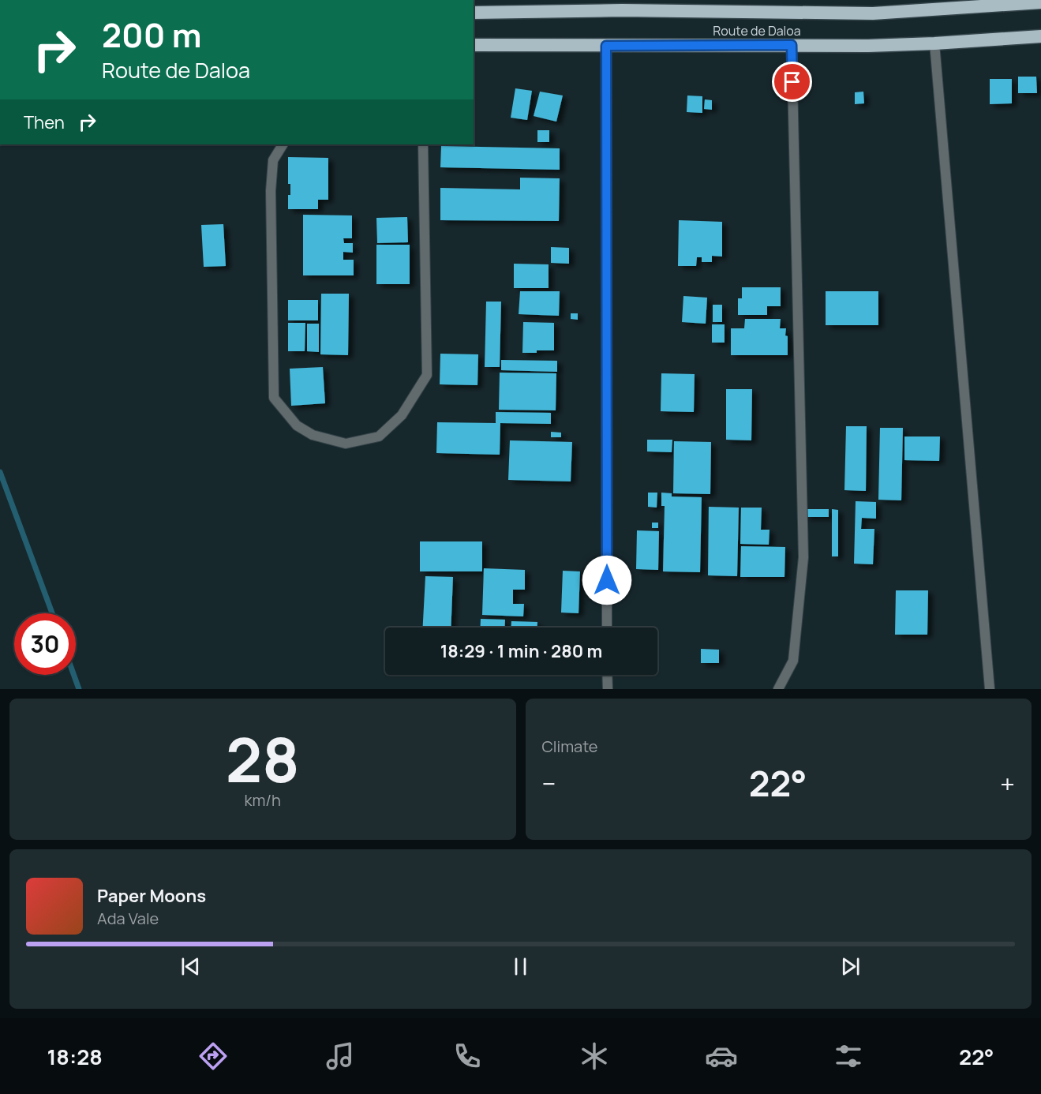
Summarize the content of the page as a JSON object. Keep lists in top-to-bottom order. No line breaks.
{"streets":{"highway":["Route de Daloa"]},"page":{"turn":["200 m","Route de Daloa"],"then":"Then","limit":"30","trip":"18:29 · 1 min · 280 m","tile":[["28","km/h"],"Climate"],"heat":["−","22°","+"],"song":["Paper Moons","Ada Vale"],"tabs":["18:28","22°"]}}
